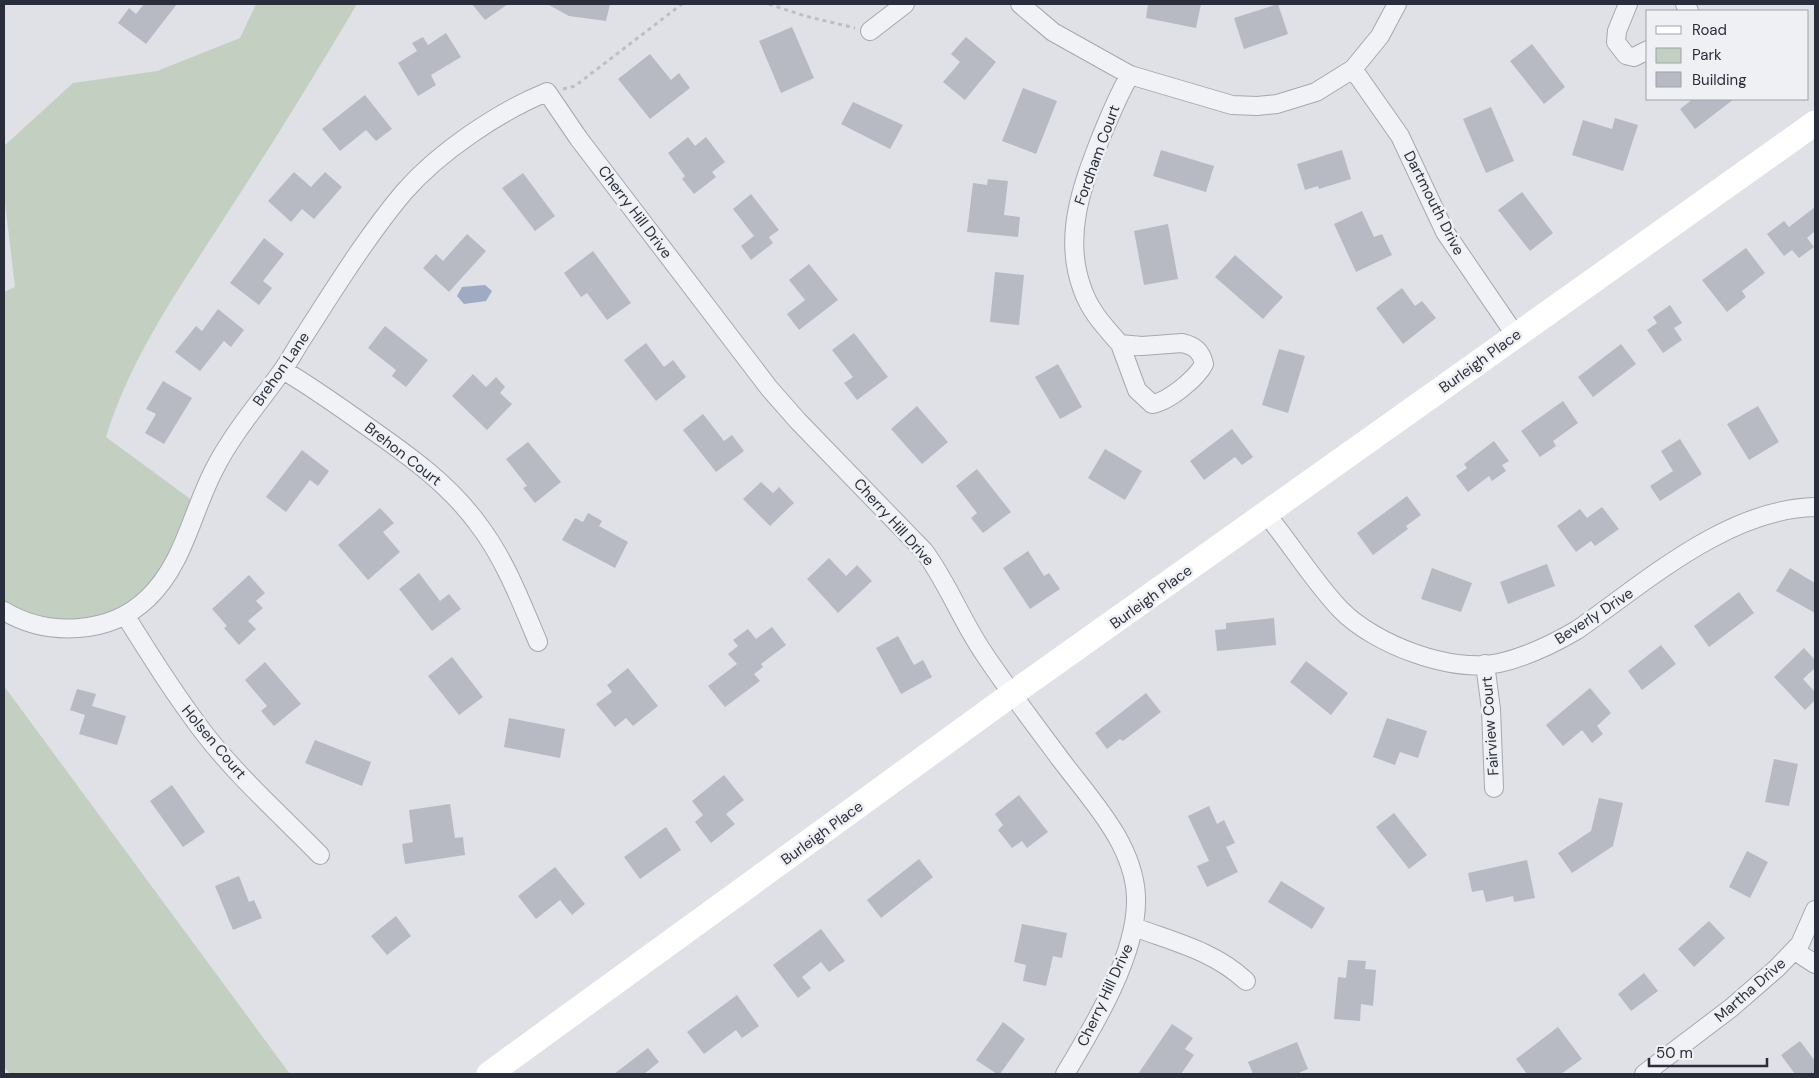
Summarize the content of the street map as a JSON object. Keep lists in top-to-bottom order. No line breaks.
{"streets":{"street":["Fordham Court","Dartmouth Drive","Cherry Hill Drive","Burleigh Place","Brehon Lane","Brehon Court","Beverly Drive","Fairview Court","Holsen Court","Martha Drive"]},"crossings":[["Dartmouth Drive","Burleigh Place"],["Cherry Hill Drive","Burleigh Place"],["Cherry Hill Drive","Brehon Lane"],["Burleigh Place","Beverly Drive"],["Brehon Lane","Brehon Court"],["Brehon Lane","Holsen Court"],["Beverly Drive","Fairview Court"]],"legend":["Road","Park","Building"],"scale_bar":"50 m"}
